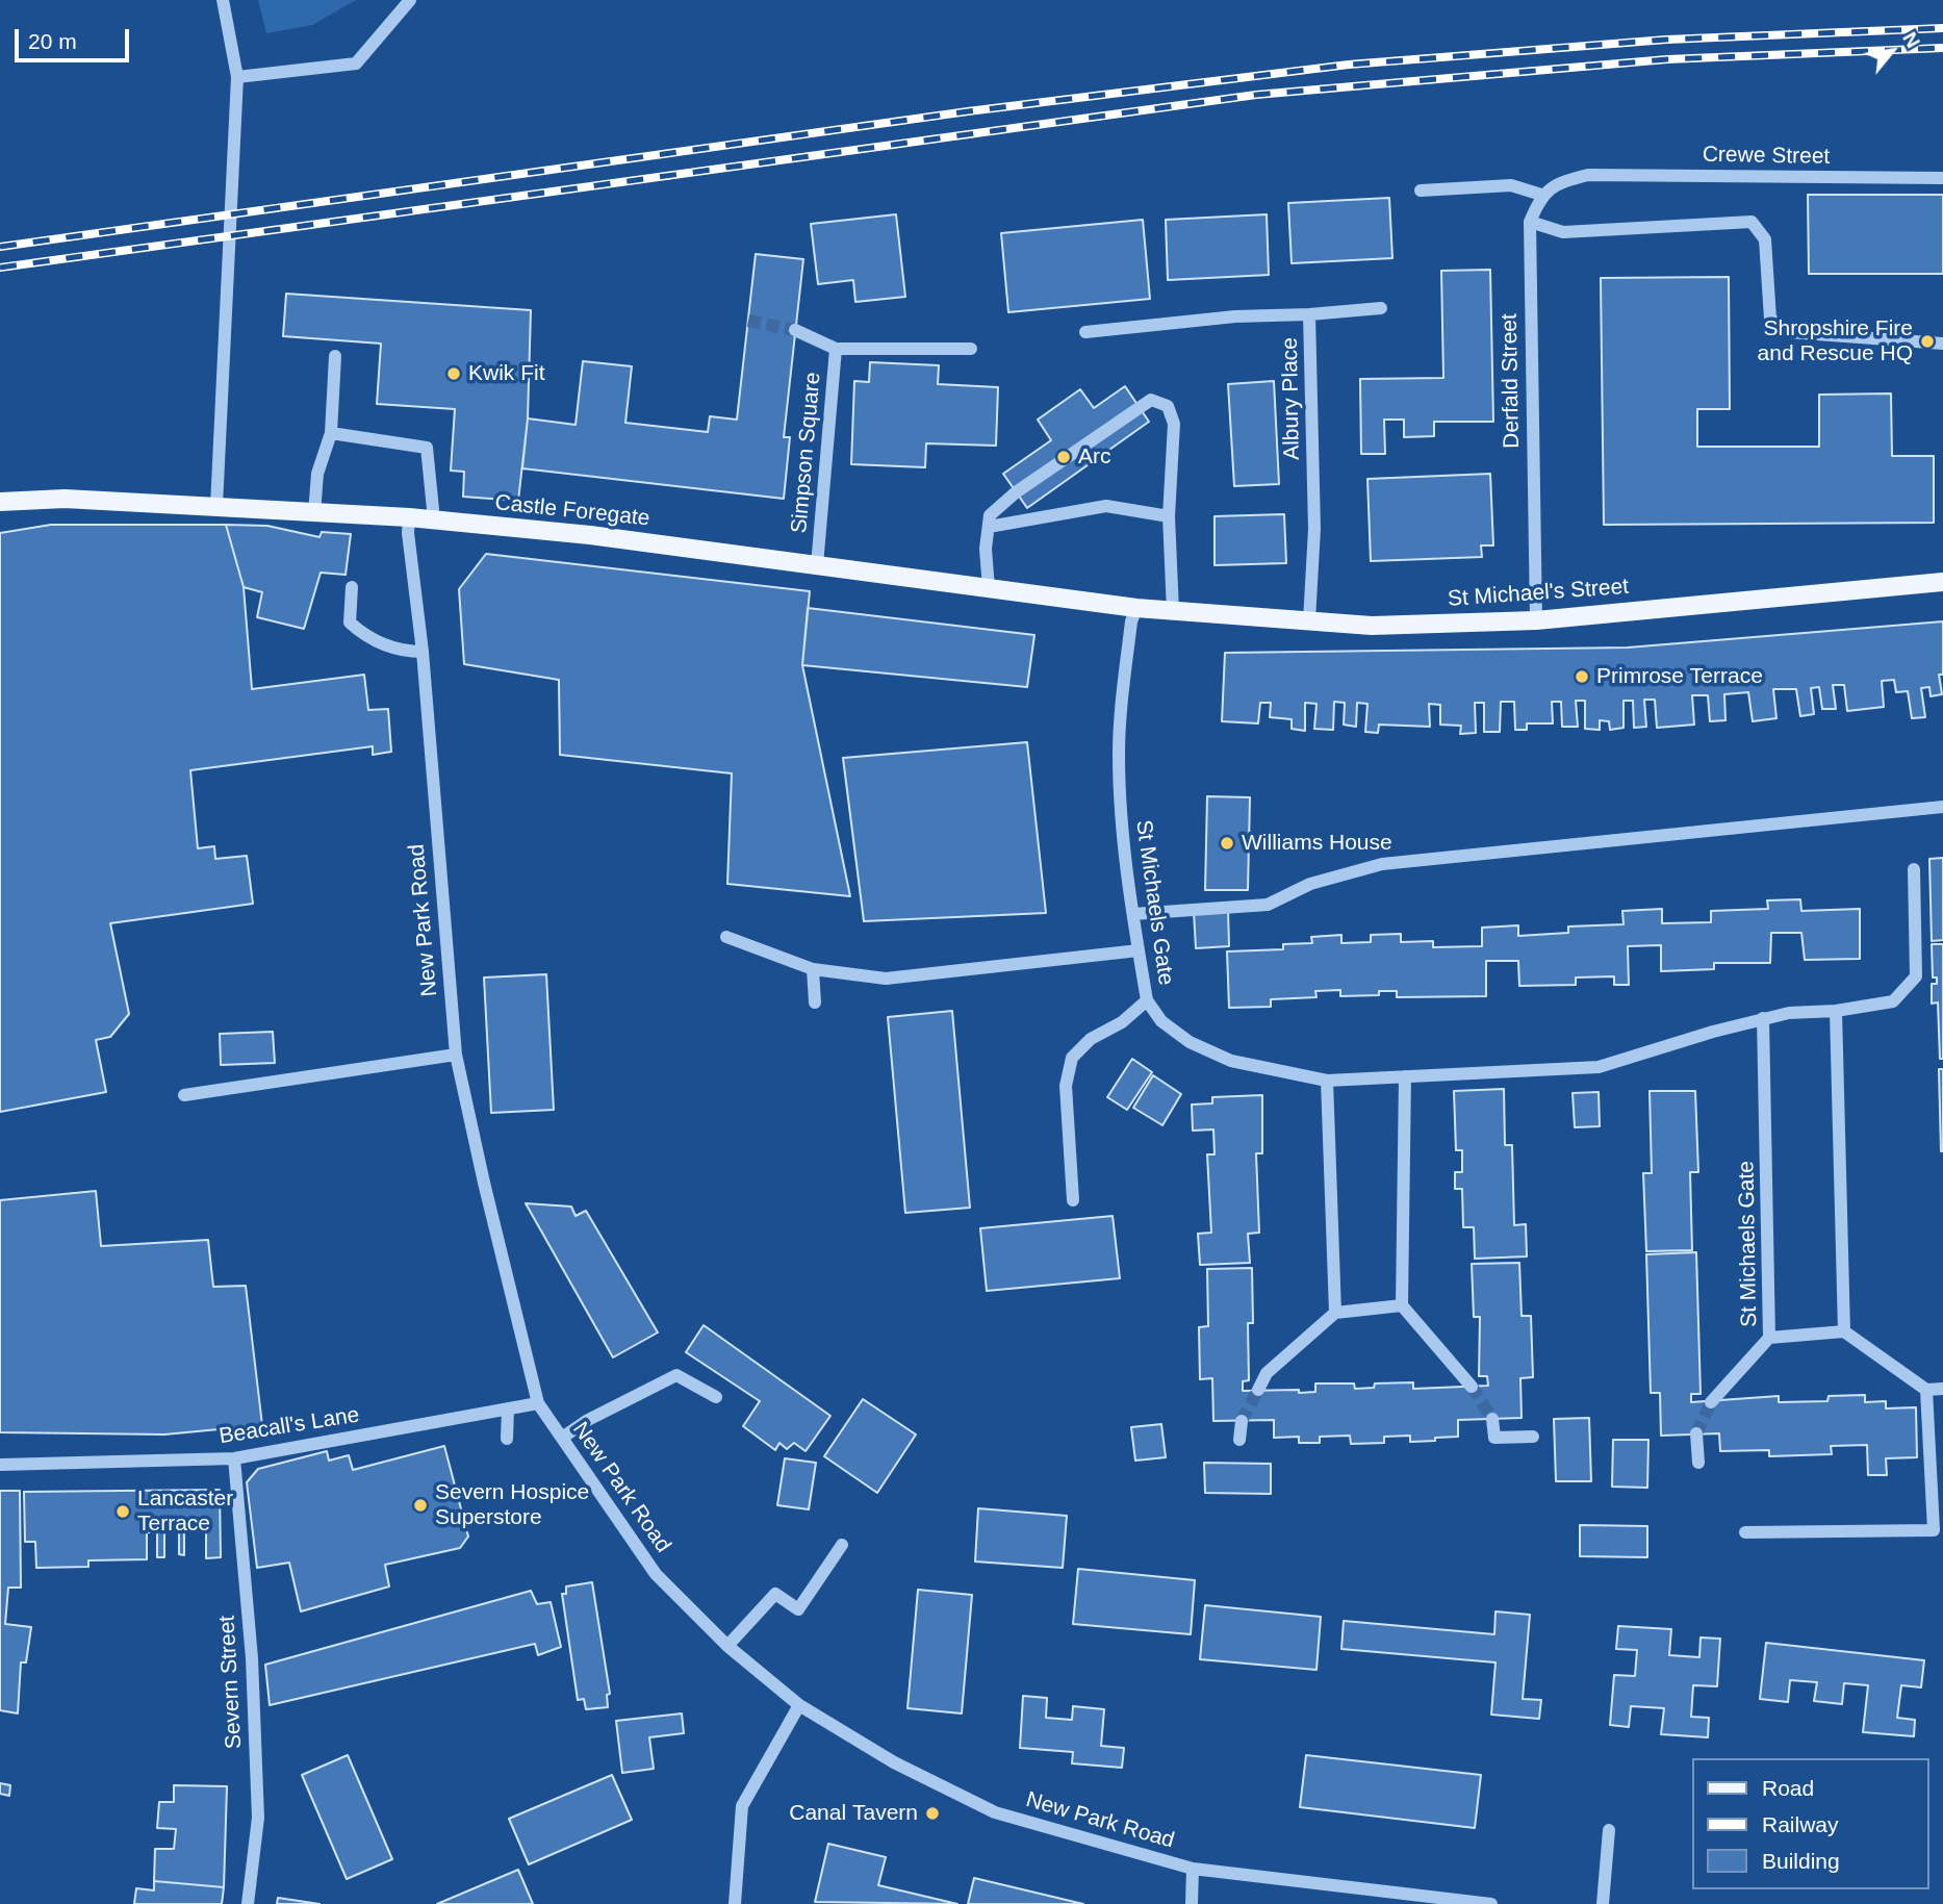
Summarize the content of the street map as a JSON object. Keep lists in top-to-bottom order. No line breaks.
{"streets":{"main road":["Castle Foregate","St Michael's Street"],"street":["Crewe Street","Derfald Street","Albury Place","Simpson Square","St Michaels Gate","New Park Road","Beacall's Lane","Severn Street"]},"crossings":[["Crewe Street","Derfald Street"],["Derfald Street","St Michael's Street"],["Albury Place","St Michael's Street"],["Simpson Square","Castle Foregate"],["Castle Foregate","St Michael's Street"],["Castle Foregate","St Michaels Gate"],["Castle Foregate","New Park Road"],["St Michael's Street","St Michaels Gate"],["New Park Road","Beacall's Lane"],["Beacall's Lane","Severn Street"]],"places":["Shropshire Fire and Rescue HQ","Kwik Fit","Arc","Primrose Terrace","Williams House","Severn Hospice Superstore","Lancaster Terrace","Canal Tavern"],"legend":["Road","Railway","Building"],"scale_bar":"20 m","north":"top right"}
